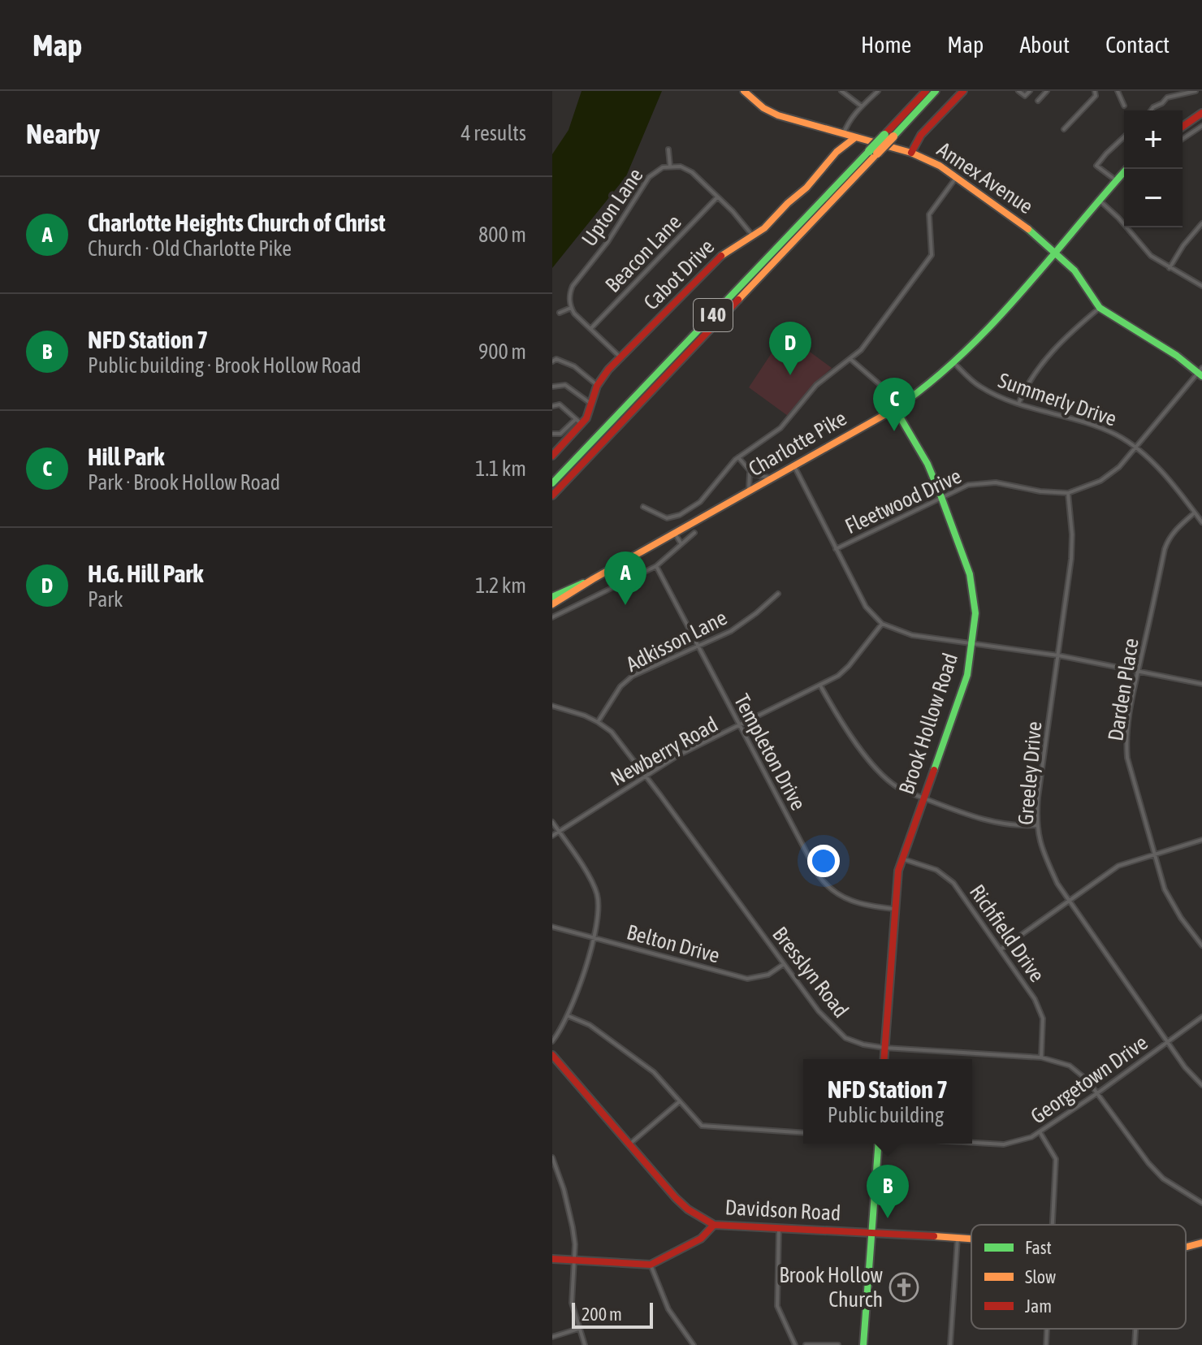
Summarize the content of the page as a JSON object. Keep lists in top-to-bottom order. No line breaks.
{"streets":{"main road":["Annex Avenue","Cabot Drive","I 40","Charlotte Pike","Brook Hollow Road","Davidson Road"],"street":["Upton Lane","Beacon Lane","Summerly Drive","Fleetwood Drive","Adkisson Lane","Darden Place","Newberry Road","Templeton Drive","Greeley Drive","Richfield Drive","Belton Drive","Bresslyn Road","Georgetown Drive"]},"crossings":[["Annex Avenue","Cabot Drive"],["Annex Avenue","Charlotte Pike"],["Annex Avenue","Fleetwood Drive"],["Upton Lane","Beacon Lane"],["Upton Lane","Cabot Drive"],["Summerly Drive","Charlotte Pike"],["Summerly Drive","Fleetwood Drive"],["Summerly Drive","Darden Place"],["Charlotte Pike","Brook Hollow Road"],["Fleetwood Drive","Brook Hollow Road"],["Fleetwood Drive","Greeley Drive"],["Adkisson Lane","Templeton Drive"],["Adkisson Lane","Bresslyn Road"],["Brook Hollow Road","Templeton Drive"],["Brook Hollow Road","Richfield Drive"],["Brook Hollow Road","Bresslyn Road"],["Newberry Road","Templeton Drive"],["Newberry Road","Bresslyn Road"],["Greeley Drive","Georgetown Drive"],["Richfield Drive","Bresslyn Road"],["Belton Drive","Bresslyn Road"],["Bresslyn Road","Georgetown Drive"]],"places":{"church":["Brook Hollow Church"]},"legend":["Fast","Slow","Jam"],"scale_bar":"200 m","page":{"header":"Map","nav":["Home","Map","About","Contact"],"heading":["Nearby","4 results"],"map_buttons":["+","−"],"list":[{"mark":"A","name":"Charlotte Heights Church of Christ","note":"Church · Old Charlotte Pike","value":"800 m"},{"mark":"B","name":"NFD Station 7","note":"Public building · Brook Hollow Road","value":"900 m"},{"mark":"C","name":"Hill Park","note":"Park · Brook Hollow Road","value":"1.1 km"},{"mark":"D","name":"H.G. Hill Park","note":"Park","value":"1.2 km"}],"pins":["D","C","A","B"],"popup":["NFD Station 7","Public building"],"scale":"200 m"}}
